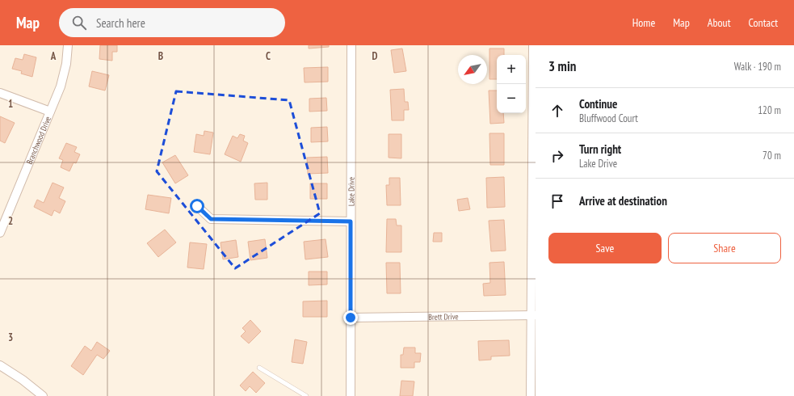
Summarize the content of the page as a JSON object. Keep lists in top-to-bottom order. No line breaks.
{"streets":{"street":["Branchwood Drive","Lake Drive","Brett Drive"]},"crossings":[["Lake Drive","Brett Drive"]],"north":"bottom left","page":{"header":"Map","search":"Search here","nav":["Home","Map","About","Contact"],"heading":["3 min","Walk · 190 m"],"map_buttons":["+","−"],"list":[["Continue","Bluffwood Court","120 m"],["Turn right","Lake Drive","70 m"],"Arrive at destination"],"buttons":["Save","Share"]},"grid":{"columns":["A","B","C","D"],"rows":["1","2","3"]}}
